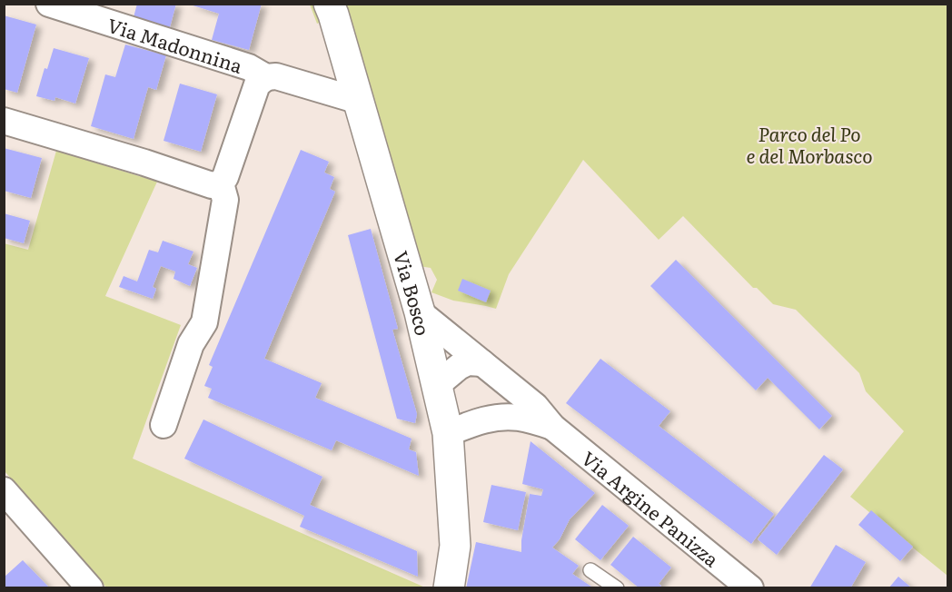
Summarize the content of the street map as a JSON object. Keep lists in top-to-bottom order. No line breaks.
{"streets":{"street":["Via Madonnina","Via Bosco","Via Argine Panizza"]},"crossings":[["Via Madonnina","Via Bosco"],["Via Bosco","Via Argine Panizza"]],"parks":["Parco del Po e del Morbasco"]}
